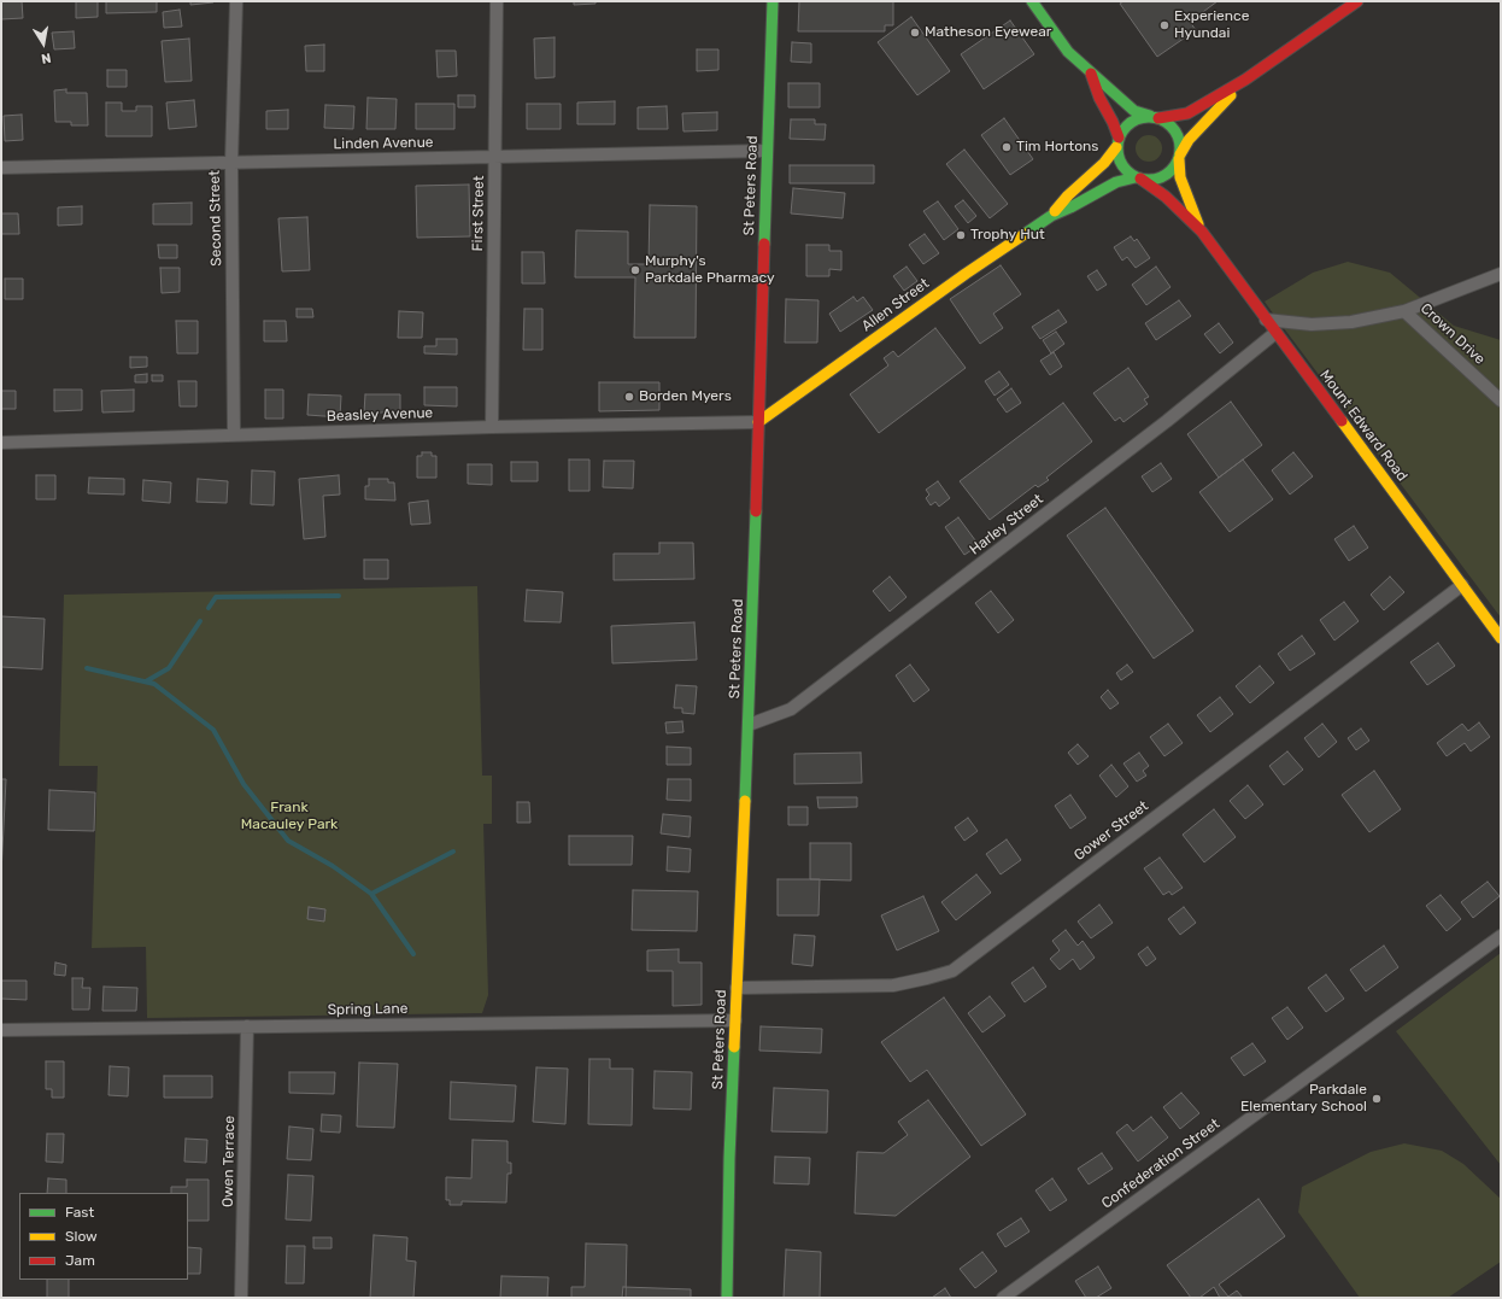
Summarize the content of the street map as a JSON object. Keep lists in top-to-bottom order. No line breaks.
{"streets":{"street":["Linden Avenue","St Peters Road","First Street","Second Street","Allen Street","Crown Drive","Beasley Avenue","Mount Edward Road","Harley Street","Gower Street","Spring Lane","Owen Terrace","Confederation Street"]},"crossings":[["Linden Avenue","St Peters Road"],["Linden Avenue","First Street"],["Linden Avenue","Second Street"],["St Peters Road","Allen Street"],["St Peters Road","Beasley Avenue"],["St Peters Road","Harley Street"],["St Peters Road","Gower Street"],["St Peters Road","Spring Lane"],["First Street","Beasley Avenue"],["Second Street","Beasley Avenue"],["Allen Street","Beasley Avenue"],["Allen Street","Mount Edward Road"],["Mount Edward Road","Harley Street"],["Mount Edward Road","Gower Street"],["Spring Lane","Owen Terrace"]],"parks":["Frank Macauley Park"],"places":["Experience Hyundai","Matheson Eyewear","Tim Hortons","Trophy Hut","Murphy's Parkdale Pharmacy","Borden Myers","Parkdale Elementary School"],"legend":["Fast","Slow","Jam"],"north":"bottom"}
